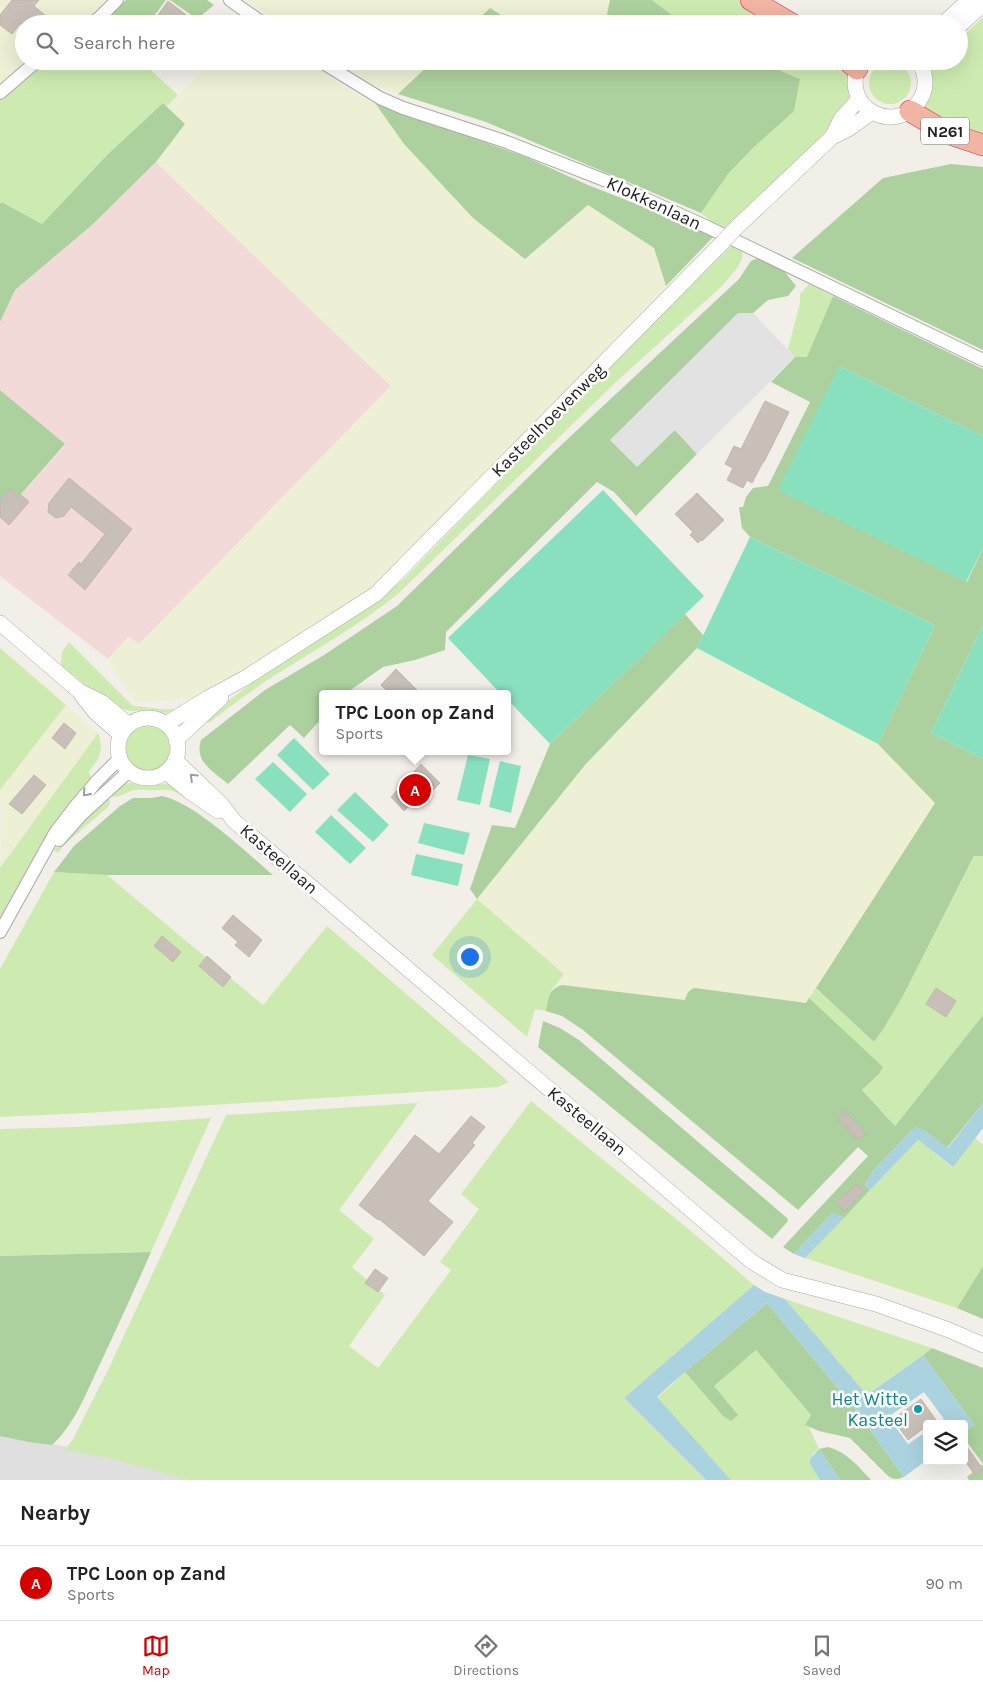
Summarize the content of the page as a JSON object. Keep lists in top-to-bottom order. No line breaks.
{"streets":{"highway":["N261"],"street":["Klokkenlaan","Kasteelhoevenweg","Kasteellaan"]},"crossings":[["Kasteelhoevenweg","Kasteellaan"]],"places":["Het Witte Kasteel"],"page":{"search":"Search here","popup":["TPC Loon op Zand","Sports"],"pins":"A","heading":"Nearby","list":[{"mark":"A","name":"TPC Loon op Zand","note":"Sports","value":"90 m"}],"nav":["Map","Directions","Saved"]}}
